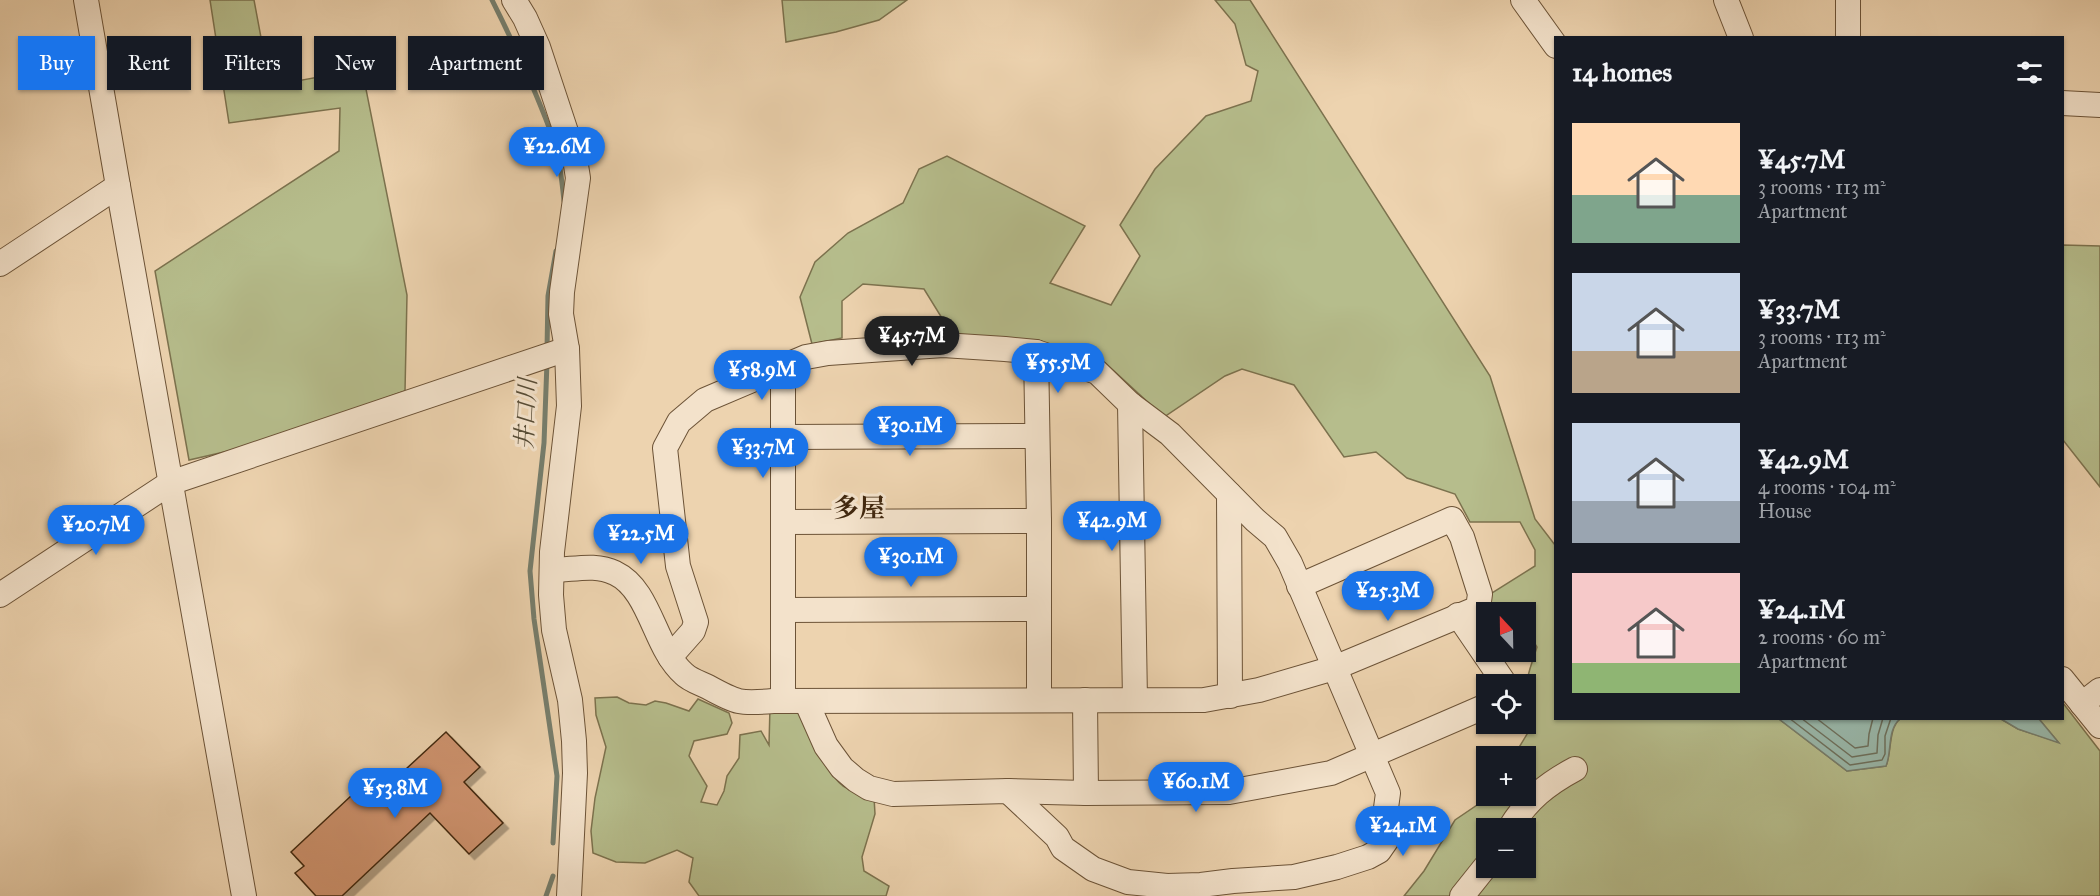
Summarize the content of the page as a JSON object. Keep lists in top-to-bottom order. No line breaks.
{"districts":["多屋"],"water":["井口川"],"north":"top","page":{"chip":["Buy","Rent","Filters","New","Apartment"],"heading":"14 homes","list":[{"name":"¥45.7M","note":"3 rooms · 113 m² · Apartment"},{"name":"¥33.7M","note":"3 rooms · 113 m² · Apartment"},{"name":"¥42.9M","note":"4 rooms · 104 m² · House"},{"name":"¥24.1M","note":"2 rooms · 60 m² · Apartment"}],"price":["¥22.6M","¥45.7M","¥55.5M","¥58.9M","¥30.1M","¥33.7M","¥42.9M","¥20.7M","¥22.5M","¥30.1M","¥25.3M","¥60.1M","¥53.8M","¥24.1M"],"map_buttons":["+","−"]}}
